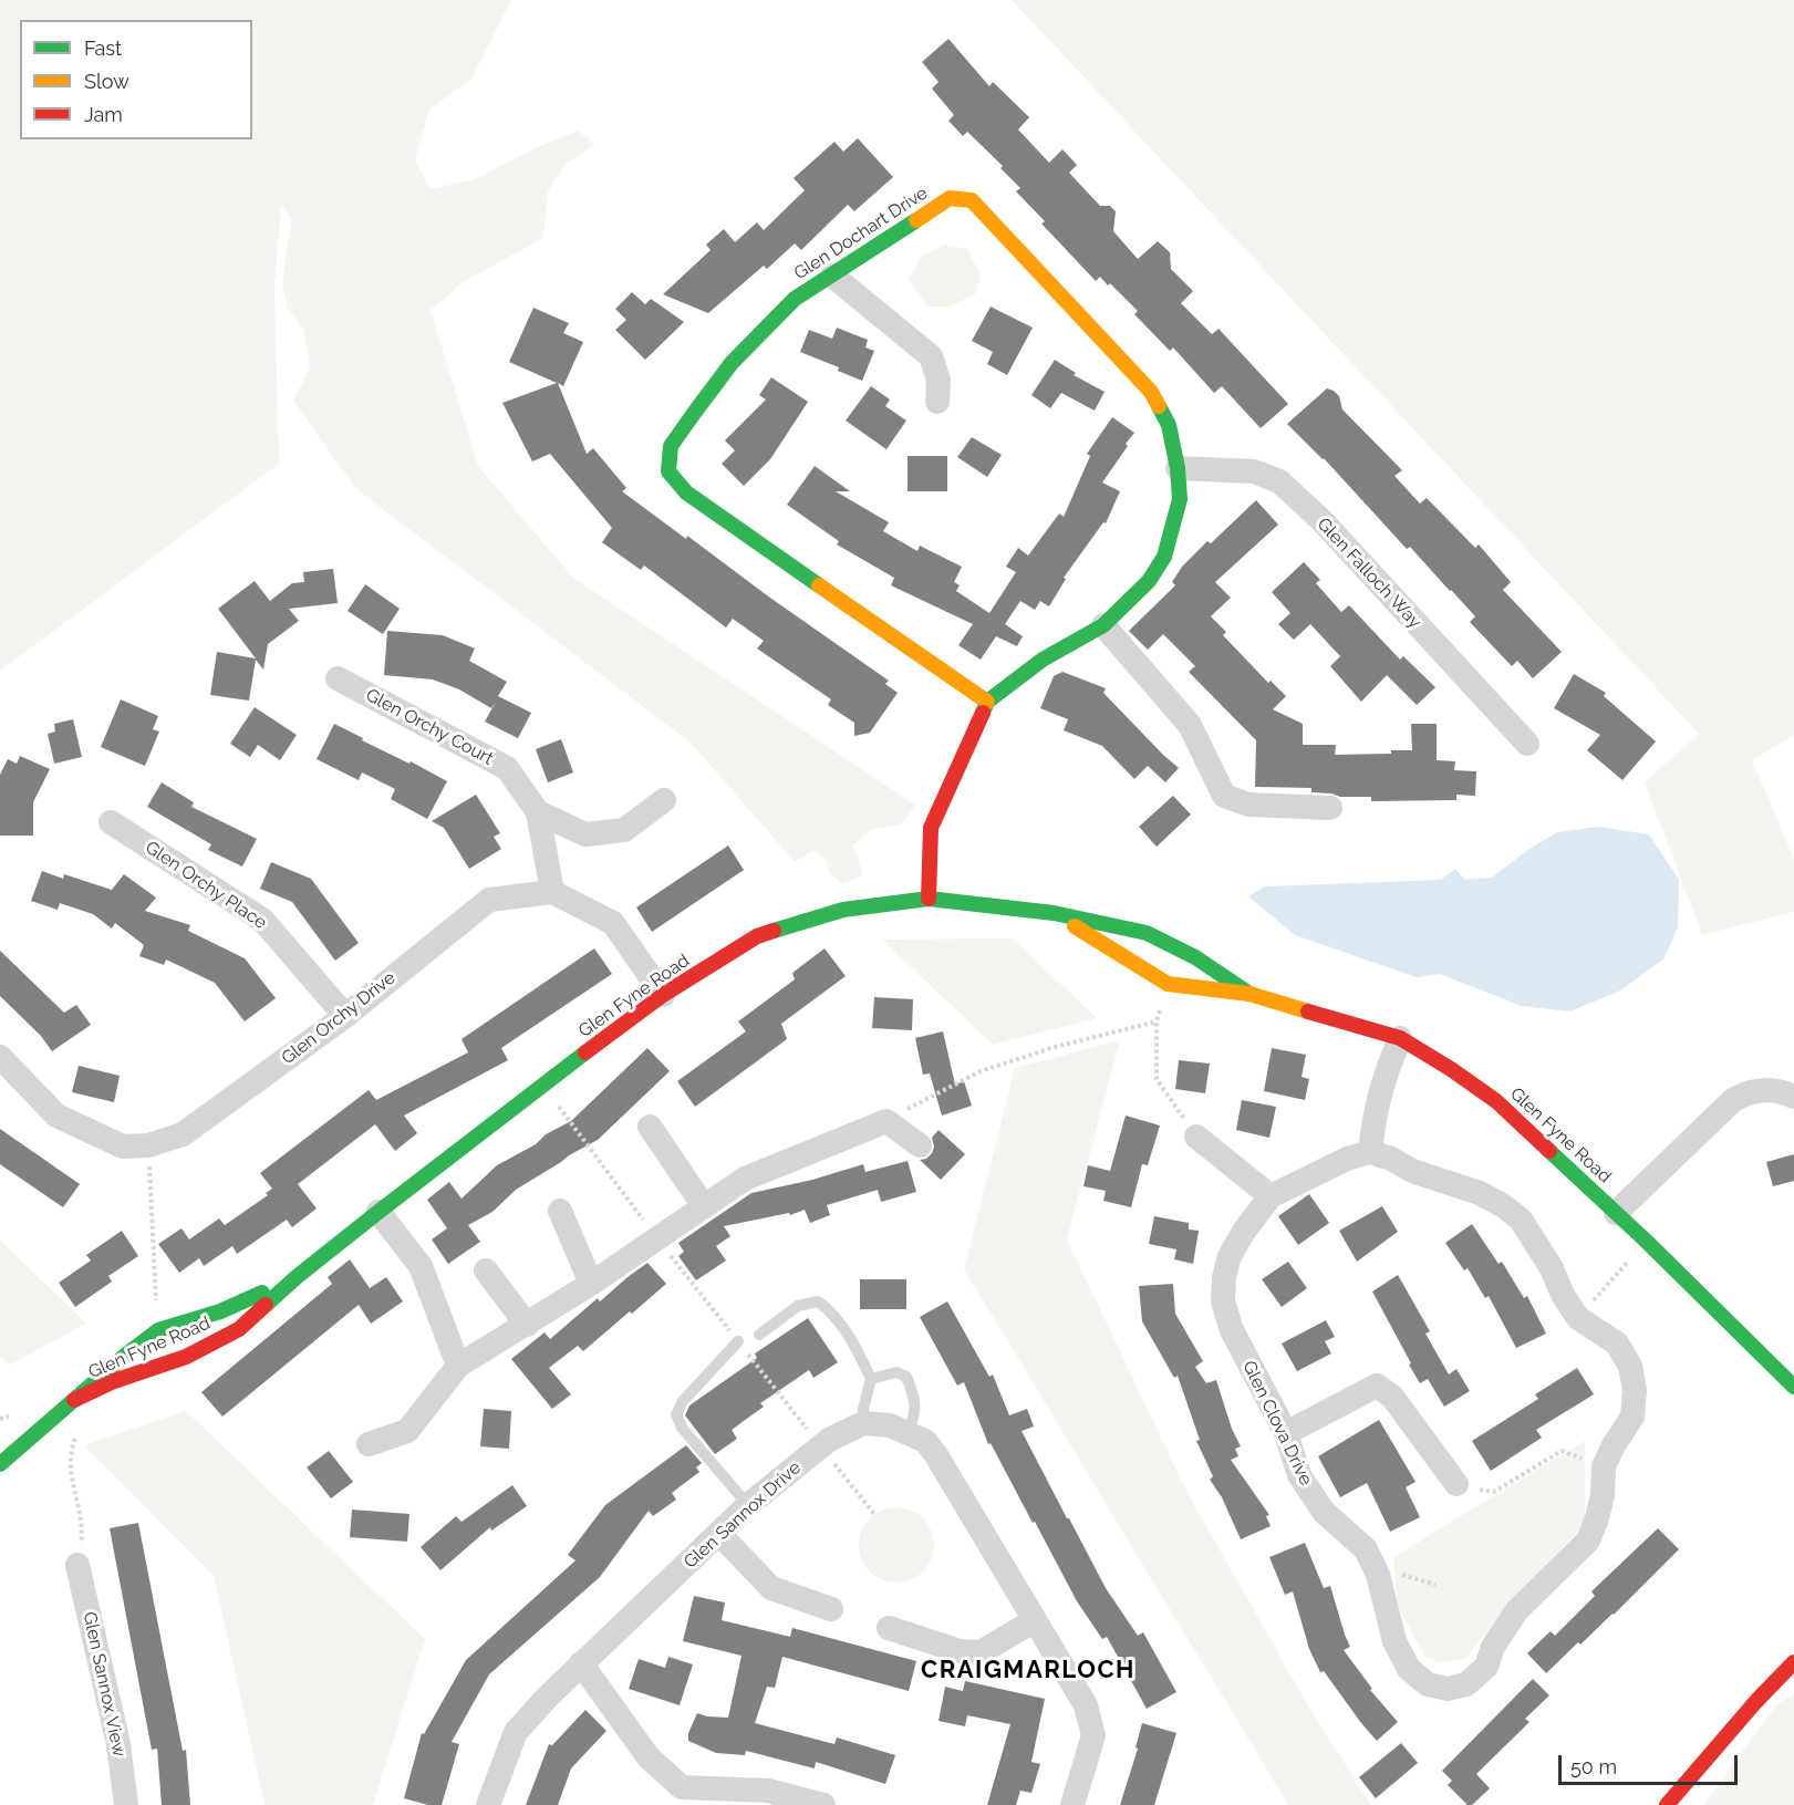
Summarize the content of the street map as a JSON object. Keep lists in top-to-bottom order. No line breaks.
{"streets":{"street":["Glen Dochart Drive","Glen Falloch Way","Glen Orchy Court","Glen Orchy Place","Glen Fyne Road","Glen Orchy Drive","Glen Clova Drive","Glen Sannox Drive","Glen Sannox View"]},"crossings":[["Glen Dochart Drive","Glen Falloch Way"],["Glen Dochart Drive","Glen Fyne Road"],["Glen Orchy Court","Glen Orchy Drive"],["Glen Orchy Place","Glen Orchy Drive"]],"districts":["CRAIGMARLOCH"],"legend":["Fast","Slow","Jam"],"scale_bar":"50 m"}
